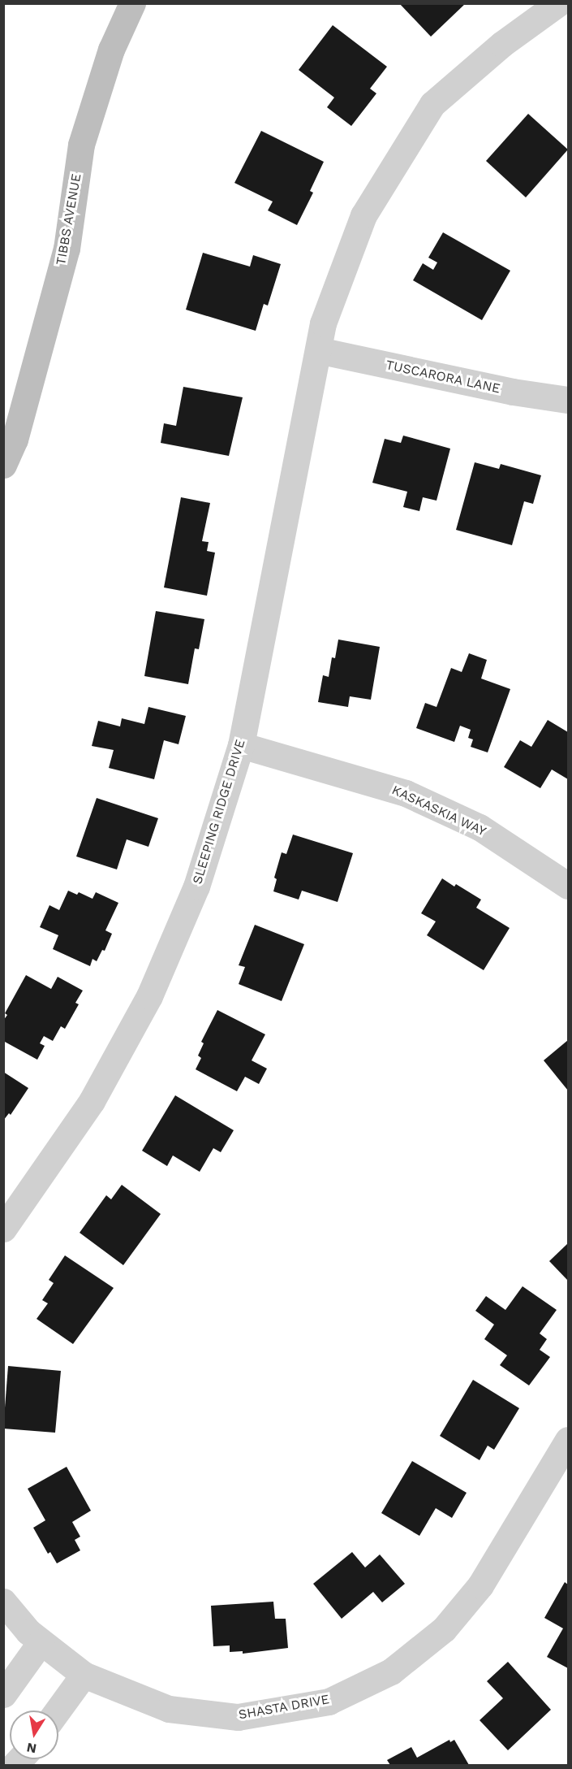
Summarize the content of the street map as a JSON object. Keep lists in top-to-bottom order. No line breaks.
{"streets":{"street":["TIBBS AVENUE","TUSCARORA LANE","KASKASKIA WAY","SLEEPING RIDGE DRIVE","SHASTA DRIVE"]},"crossings":[["TUSCARORA LANE","SLEEPING RIDGE DRIVE"],["KASKASKIA WAY","SLEEPING RIDGE DRIVE"]],"north":"bottom"}
